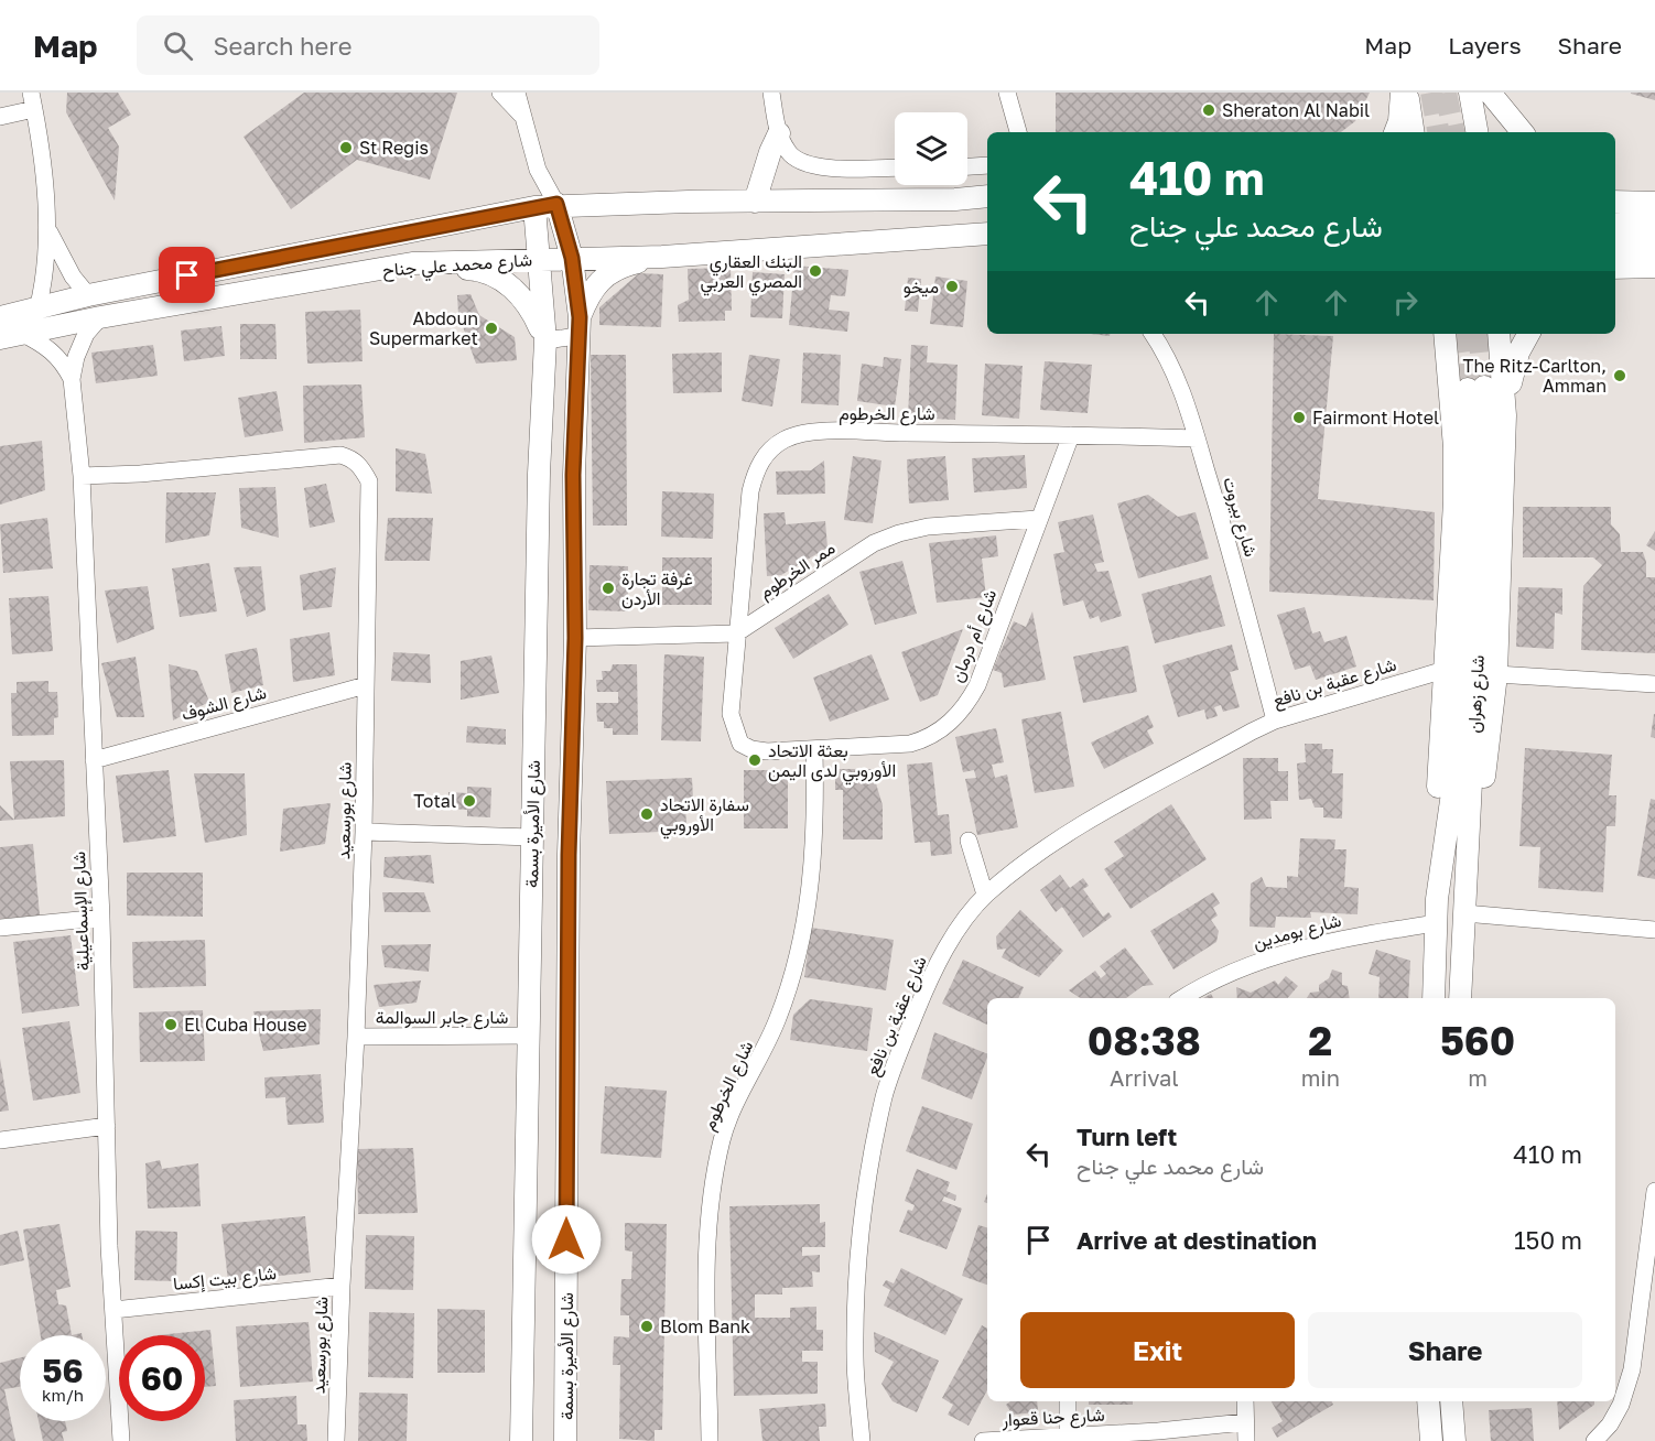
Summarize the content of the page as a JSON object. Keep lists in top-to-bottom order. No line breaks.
{"streets":{"main road":["شارع محمد علي جناح","شارع زهران","شارع الأميرة بسمة"],"street":["شارع الخرطوم","شارع بيروت","ممر الخرطوم","شارع أم درمان","شارع عقبة بن نافع","شارع الشوف","شارع بورسعيد","شارع الإسماعيلية","شارع بومدين","شارع جابر السوالمة","شارع بيت إكسا","شارع حنا قعوار"]},"crossings":[["شارع محمد علي جناح","شارع الأميرة بسمة"],["شارع محمد علي جناح","شارع الإسماعيلية"],["شارع الخرطوم","شارع بيروت"],["شارع الخرطوم","ممر الخرطوم"],["شارع الخرطوم","شارع أم درمان"],["شارع بيروت","شارع عقبة بن نافع"],["ممر الخرطوم","شارع أم درمان"],["شارع زهران","شارع بومدين"],["شارع الشوف","شارع بورسعيد"],["شارع الشوف","شارع الإسماعيلية"],["شارع بورسعيد","شارع الإسماعيلية"],["شارع بورسعيد","شارع جابر السوالمة"],["شارع بورسعيد","شارع بيت إكسا"],["شارع الأميرة بسمة","شارع جابر السوالمة"],["شارع الإسماعيلية","شارع بيت إكسا"]],"places":["Sheraton Al Nabil","St Regis","البنك العقاري المصري العربي","ميخو","Abdoun Supermarket","The Ritz-Carlton, Amman","Fairmont Hotel","غرفة تجارة الأردن","بعثة الاتحاد الأوروبي لدى اليمن","Total","سفارة الاتحاد الأوروبي","El Cuba House","Blom Bank"],"page":{"header":"Map","search":"Search here","nav":["Map","Layers","Share"],"turn":["410 m","شارع محمد علي جناح"],"eta":["08:38","Arrival","2","min","560","m"],"list":[{"name":"Turn left","note":"شارع محمد علي جناح","value":"410 m"},{"name":"Arrive at destination","value":"150 m"}],"buttons":["Exit","Share"],"speed":"56 km/h","limit":"60"}}
